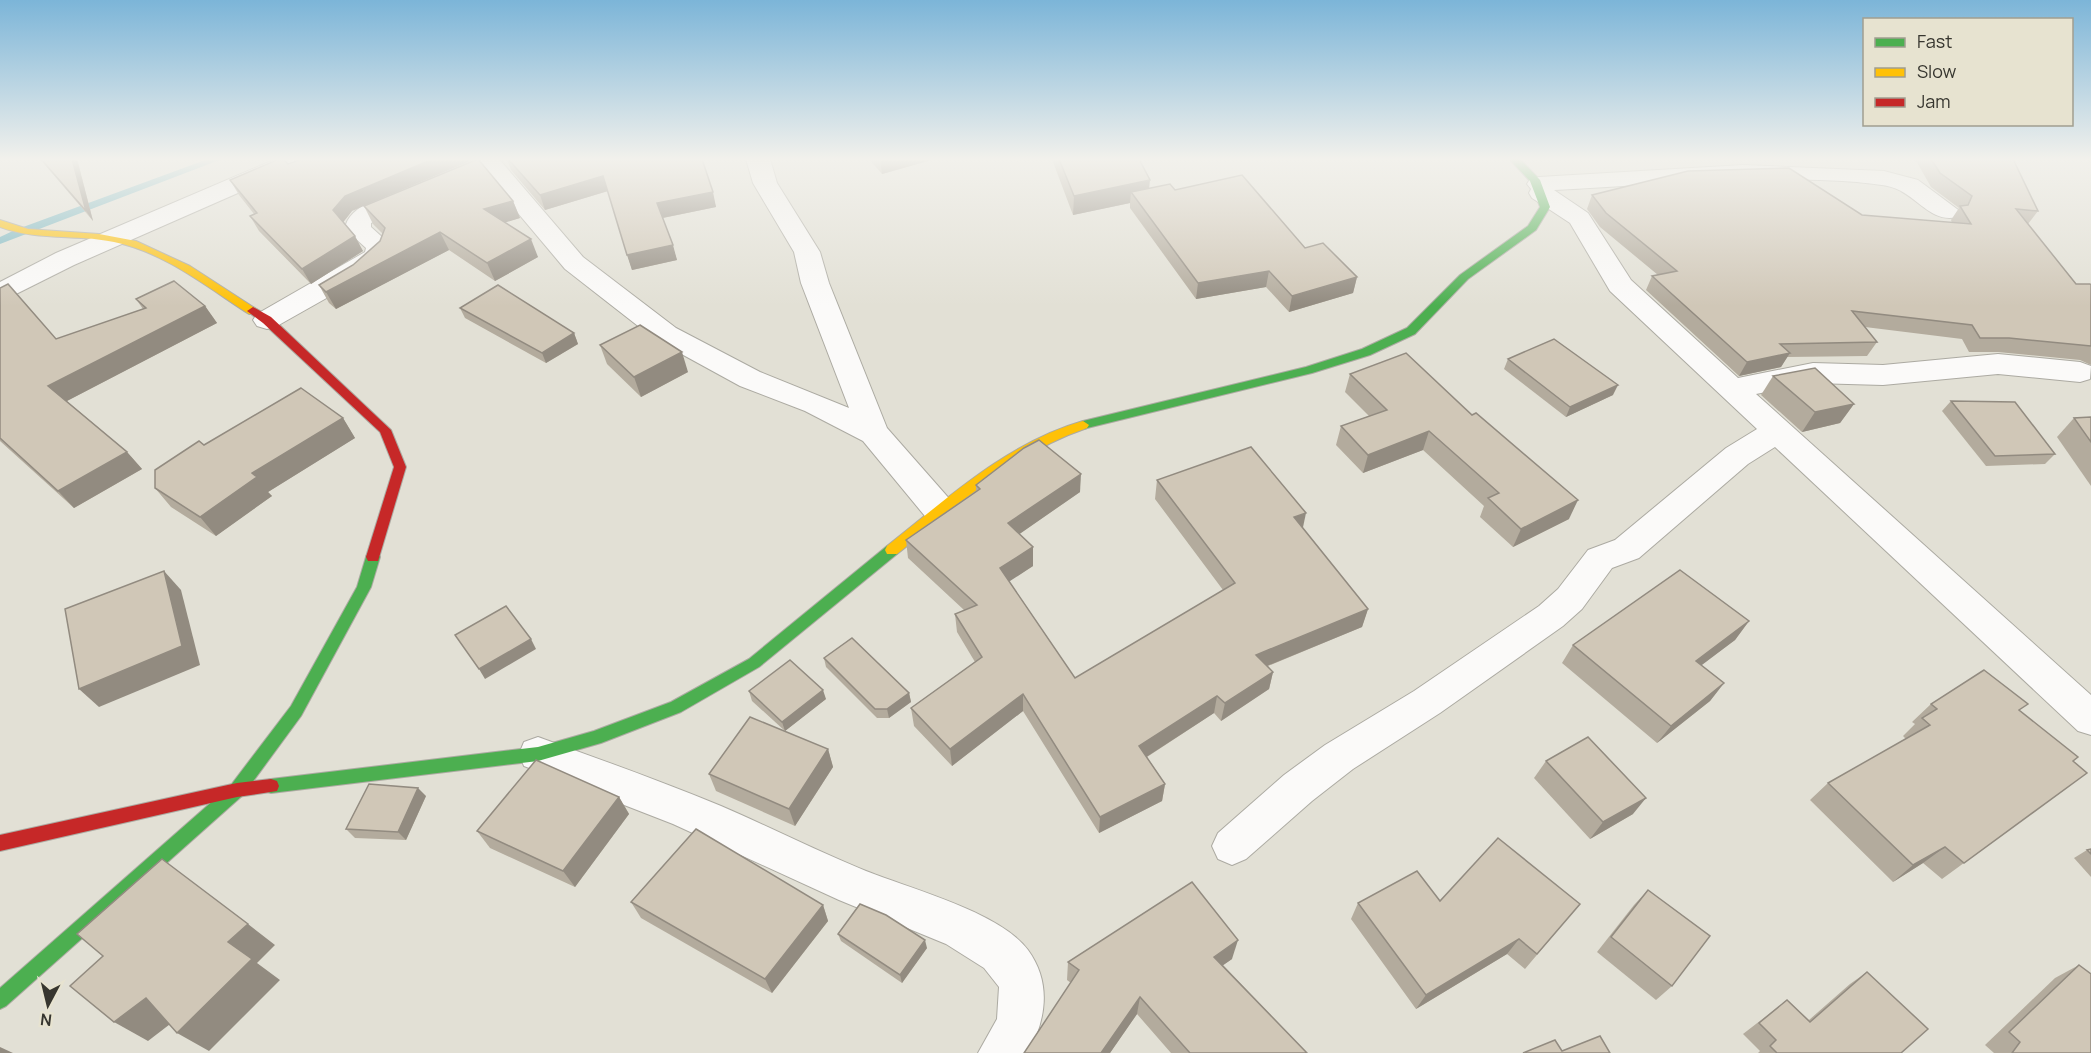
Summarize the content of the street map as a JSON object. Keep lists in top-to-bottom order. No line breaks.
{"legend":["Fast","Slow","Jam"],"north":"bottom"}
